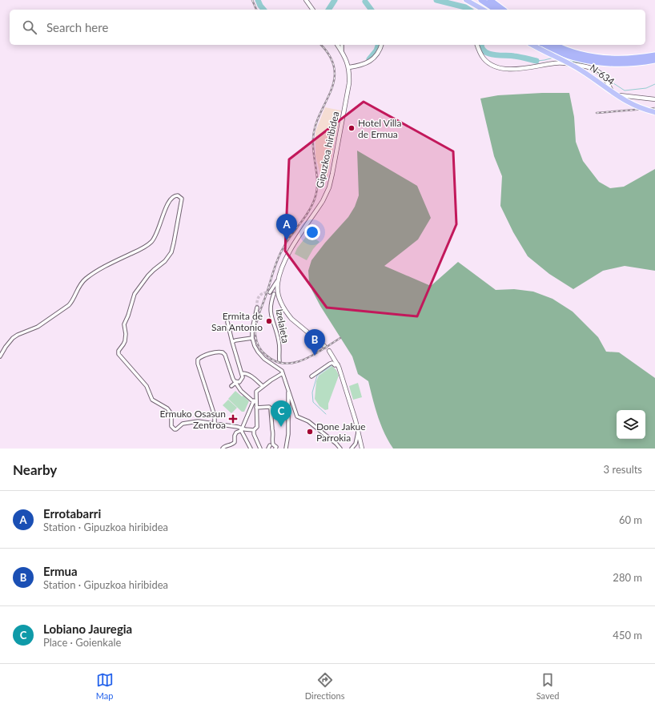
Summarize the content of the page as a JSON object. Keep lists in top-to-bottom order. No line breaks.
{"streets":{"highway":["N-634"],"street":["Gipuzkoa hiribidea","Izelaieta"]},"places":{"other":["Hotel Villa de Ermua","Ermita de San Antonio","Done Jakue Parrokia"],"health":["Ermuko Osasun Zentroa"]},"page":{"search":"Search here","pins":["A","B","C"],"heading":["Nearby","3 results"],"list":[{"mark":"A","name":"Errotabarri","note":"Station · Gipuzkoa hiribidea","value":"60 m"},{"mark":"B","name":"Ermua","note":"Station · Gipuzkoa hiribidea","value":"280 m"},{"mark":"C","name":"Lobiano Jauregia","note":"Place · Goienkale","value":"450 m"}],"nav":["Map","Directions","Saved"]}}
